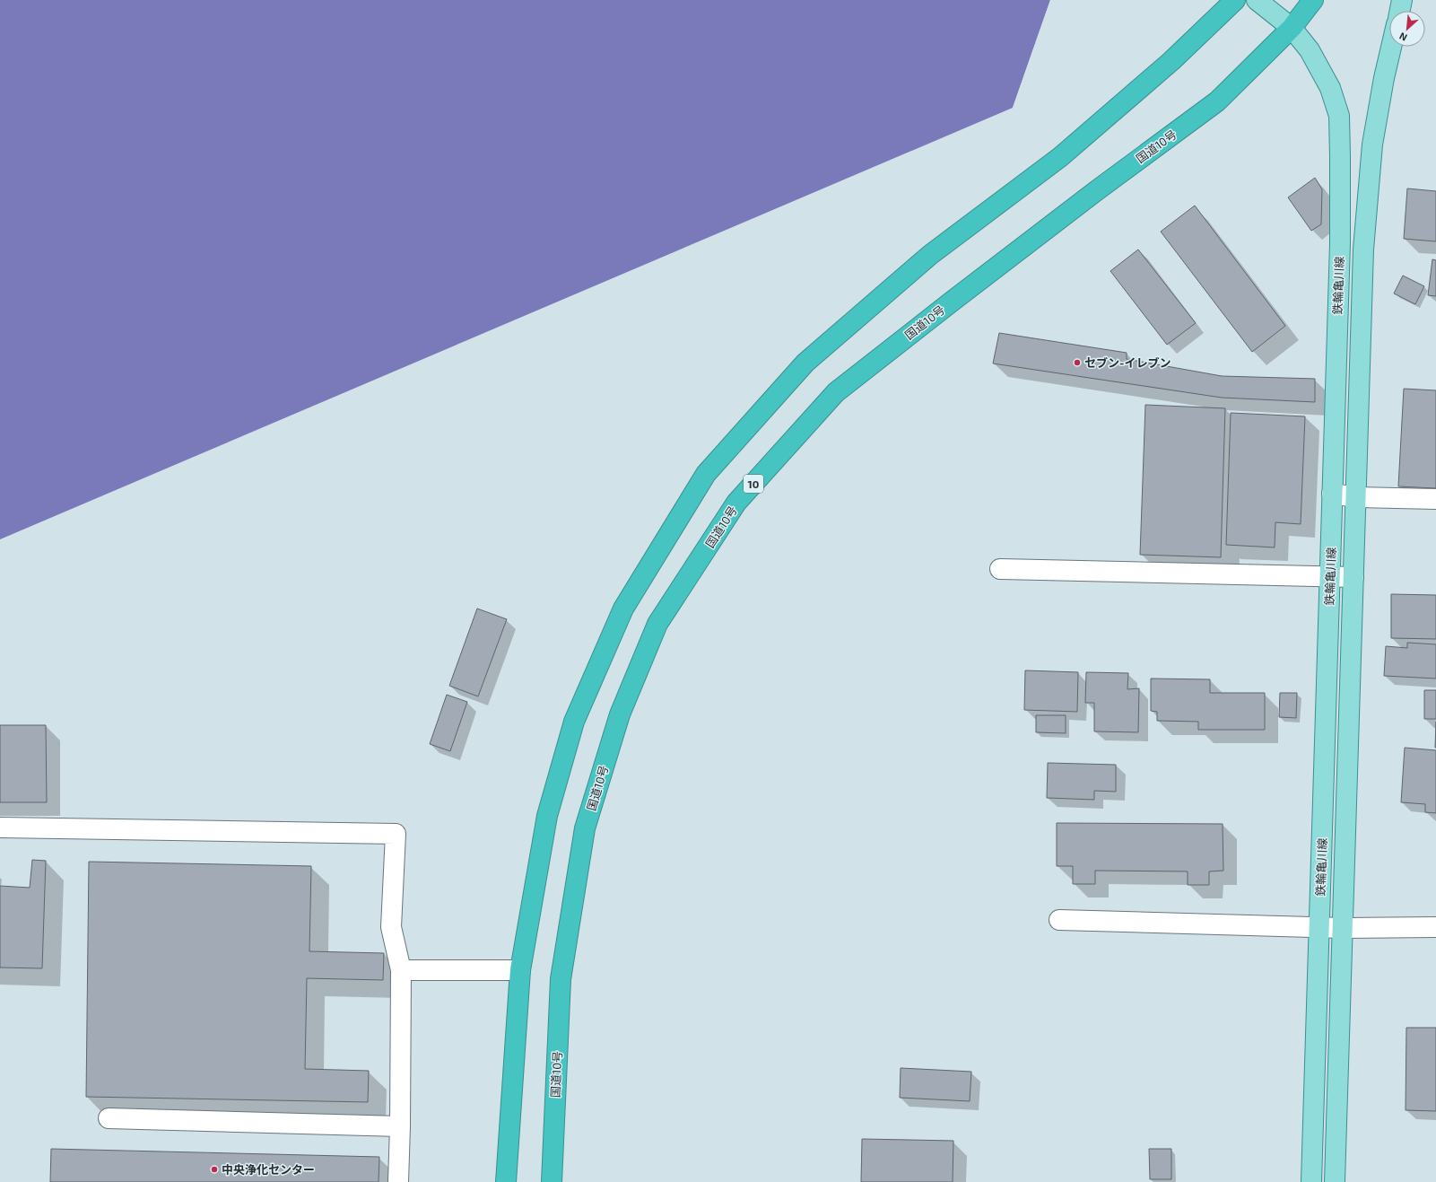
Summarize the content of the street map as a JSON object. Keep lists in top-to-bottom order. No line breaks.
{"streets":{"highway":["国道10号","10"],"main road":["鉄輪亀川線"]},"crossings":[["国道10号","鉄輪亀川線"]],"places":["セブン-イレブン","中央浄化センター"],"north":"bottom left"}
